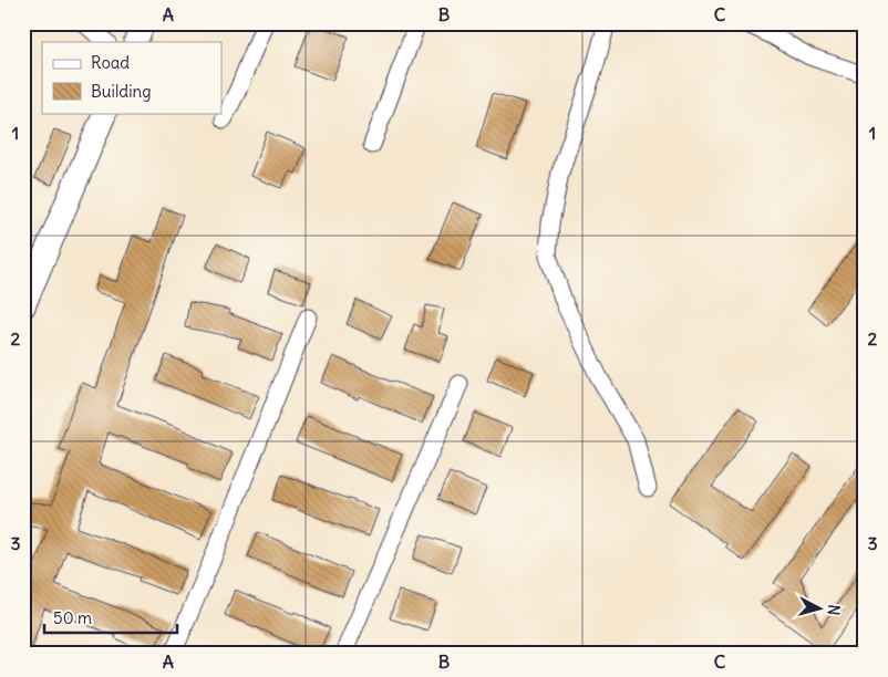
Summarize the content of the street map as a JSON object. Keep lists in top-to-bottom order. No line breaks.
{"legend":["Road","Building"],"scale_bar":"50 m","north":"right","grid":{"columns":["A","B","C"],"rows":["1","2","3"]}}
